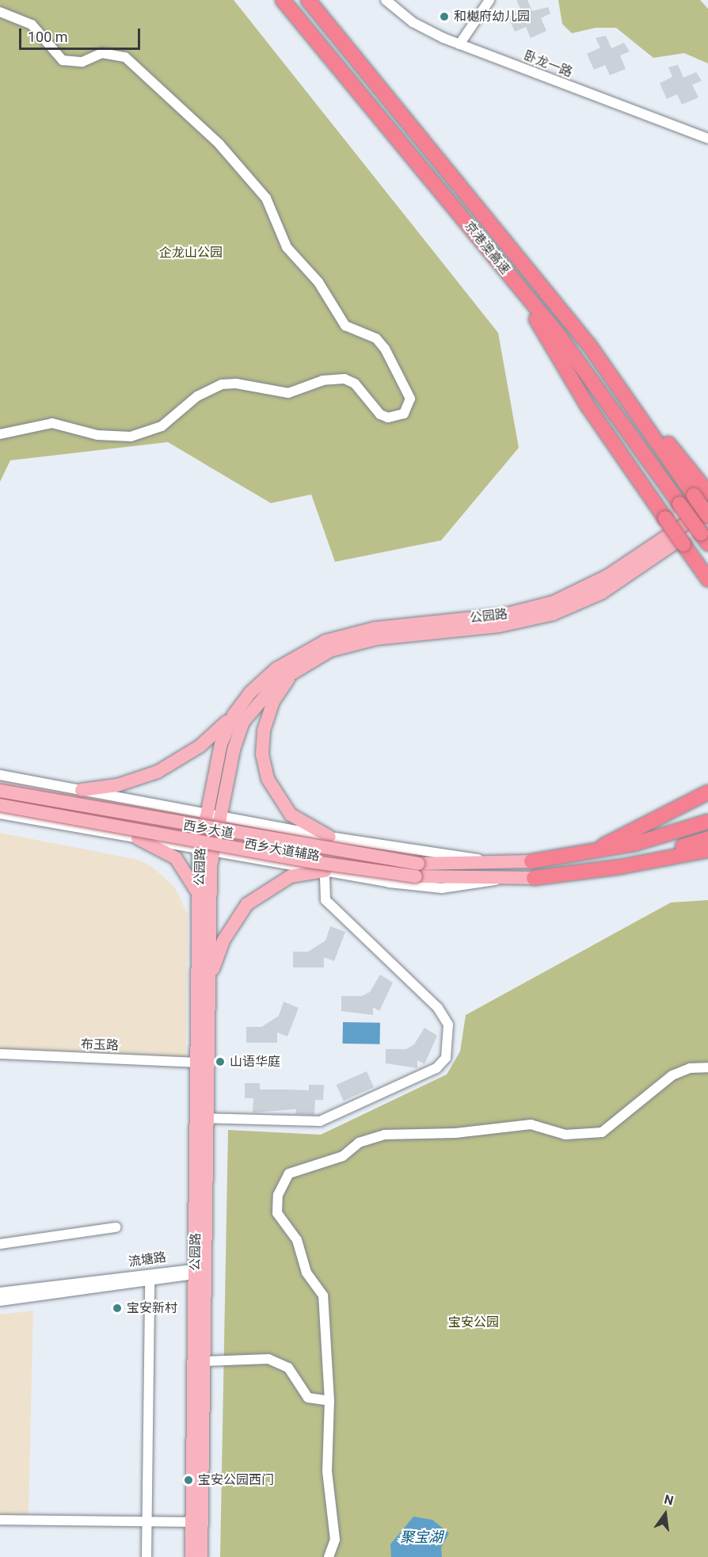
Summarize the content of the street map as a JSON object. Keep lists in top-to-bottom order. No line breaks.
{"streets":{"highway":["京港澳高速"],"main road":["公园路","西乡大道"],"street":["卧龙一路","西乡大道辅路","布玉路","流塘路"]},"crossings":[["京港澳高速","公园路"],["公园路","西乡大道辅路"],["公园路","布玉路"],["公园路","流塘路"]],"water":["聚宝湖"],"parks":["企龙山公园","宝安公园"],"places":["和樾府幼儿园","山语华庭","宝安新村","宝安公园西门"],"scale_bar":"100 m","north":"top"}
